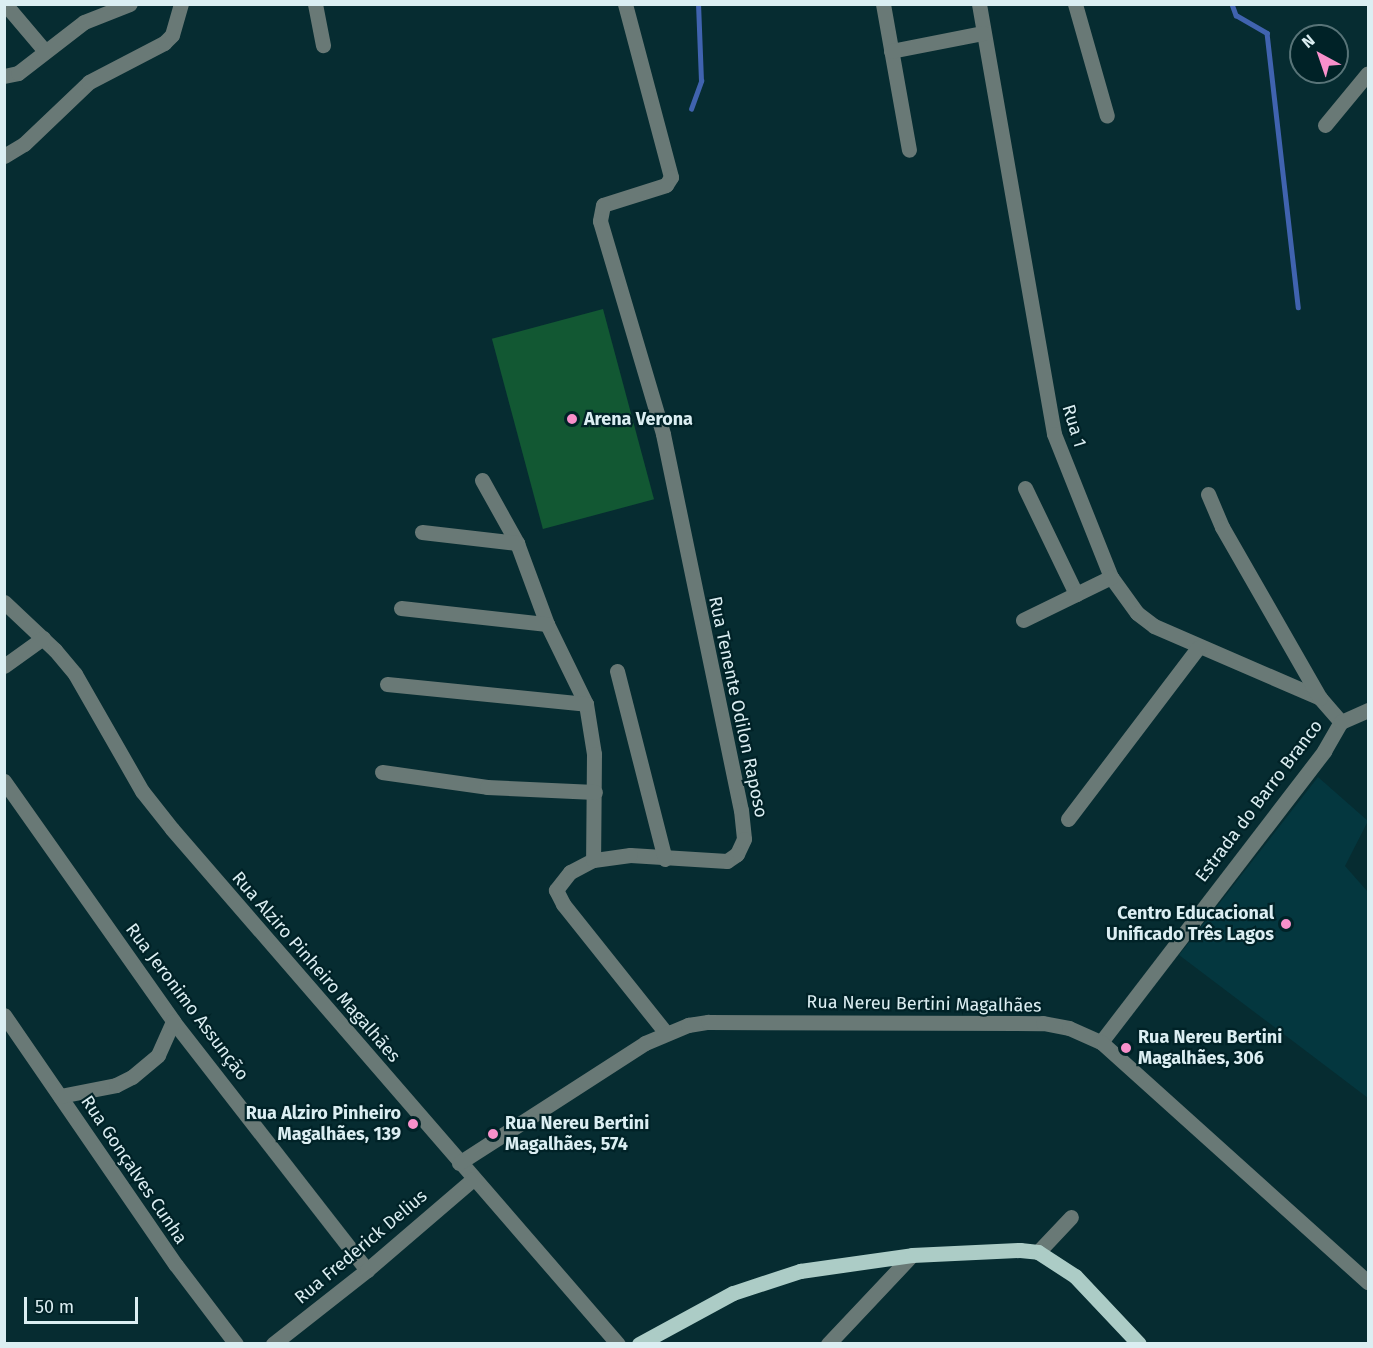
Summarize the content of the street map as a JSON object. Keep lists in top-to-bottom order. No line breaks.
{"streets":{"street":["Rua 1","Rua Tenente Odilon Raposo","Estrada do Barro Branco","Rua Alziro Pinheiro Magalhães","Rua Jeronimo Assunção","Rua Nereu Bertini Magalhães","Rua Gonçalves Cunha","Rua Frederick Delius"]},"crossings":[["Rua 1","Estrada do Barro Branco"],["Rua Tenente Odilon Raposo","Rua Nereu Bertini Magalhães"],["Estrada do Barro Branco","Rua Nereu Bertini Magalhães"],["Rua Alziro Pinheiro Magalhães","Rua Nereu Bertini Magalhães"],["Rua Alziro Pinheiro Magalhães","Rua Frederick Delius"],["Rua Jeronimo Assunção","Rua Frederick Delius"]],"places":["Arena Verona","Centro Educacional Unificado Três Lagos","Rua Nereu Bertini Magalhães, 306","Rua Alziro Pinheiro Magalhães, 139","Rua Nereu Bertini Magalhães, 574"],"scale_bar":"50 m","north":"top left"}
